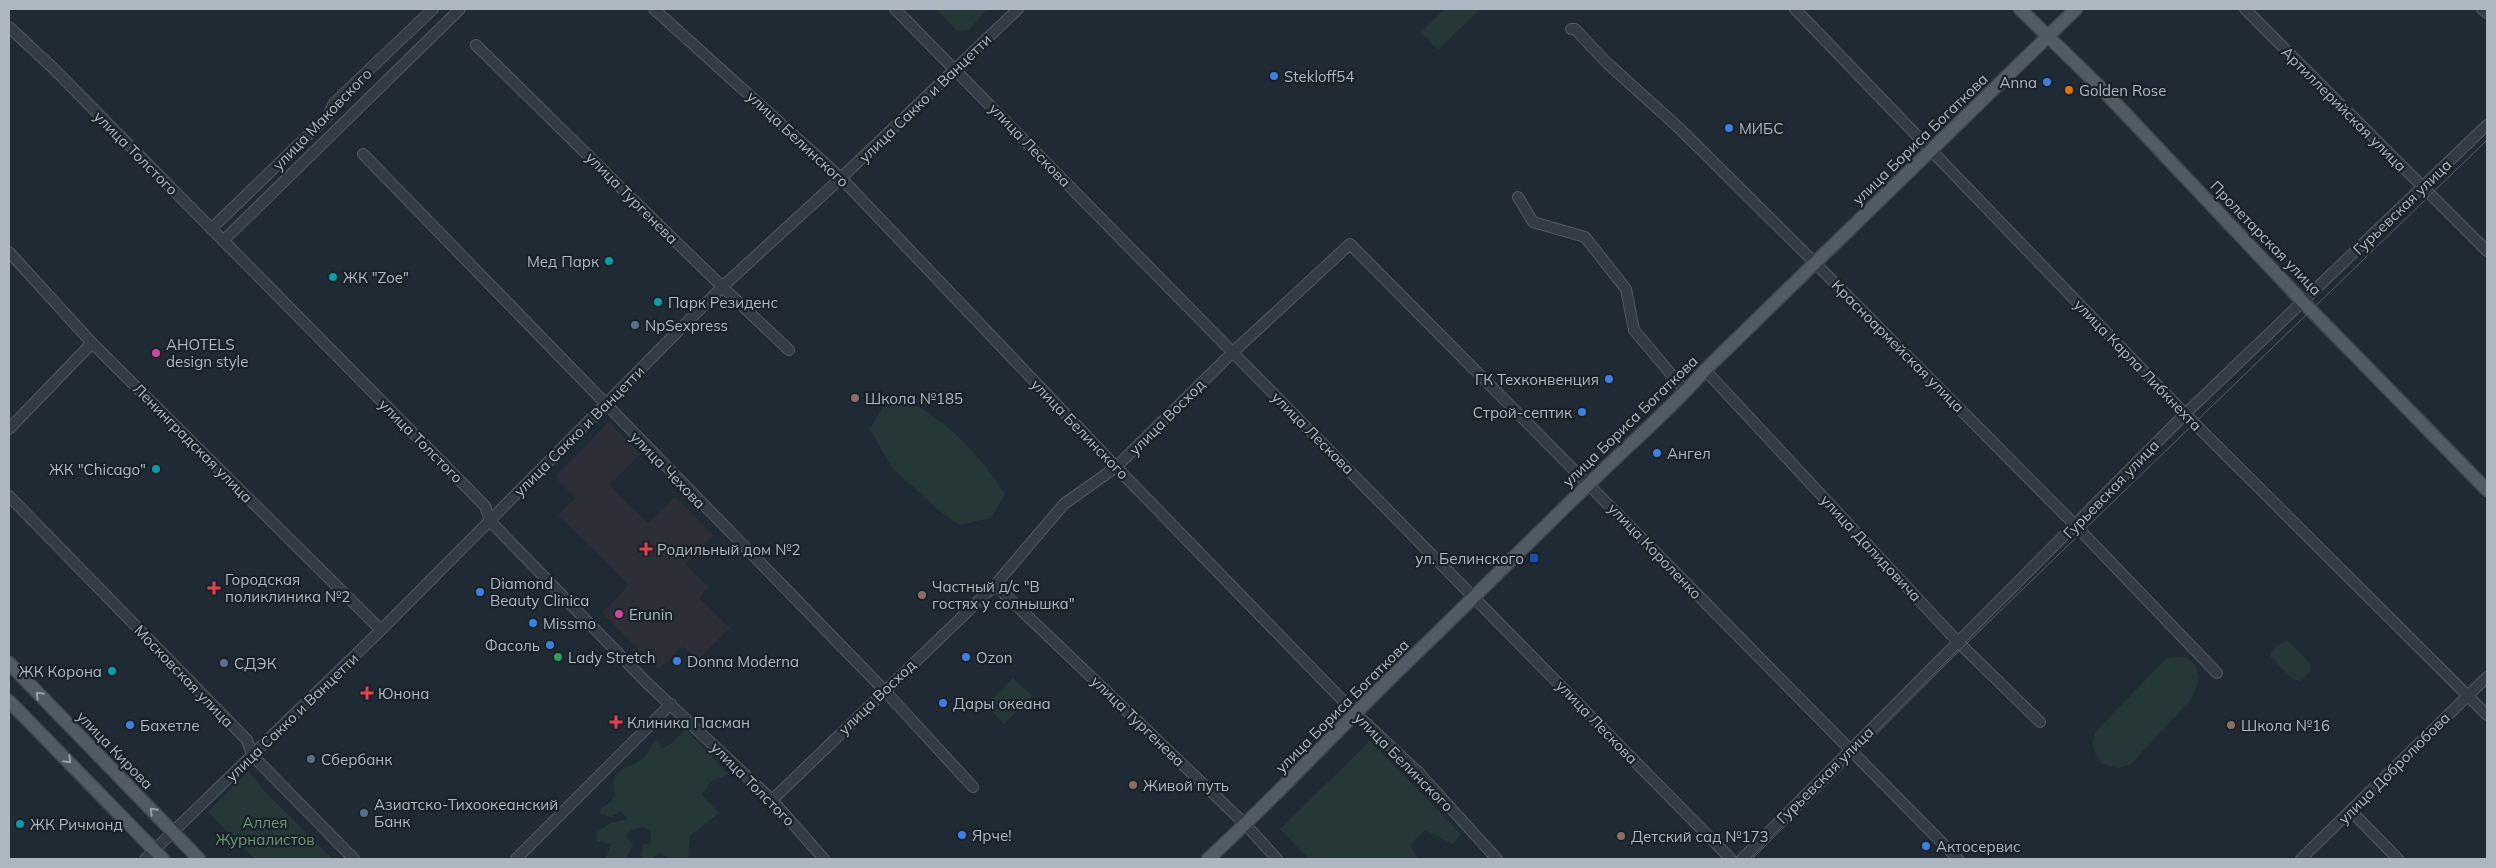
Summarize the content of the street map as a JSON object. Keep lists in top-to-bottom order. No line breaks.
{"streets":{"main road":["улица Бориса Богаткова","Пролетарская улица","улица Кирова"],"street":["улица Сакко и Ванцетти","Артиллерийская улица","улица Маковского","улица Белинского","улица Лескова","улица Толстого","улица Тургенева","Гурьевская улица","Красноармейская улица","улица Карла Либкнехта","улица Восход","Ленинградская улица","улица Чехова","улица Далидовича","улица Короленко","Московская улица","улица Добролюбова"]},"crossings":[["улица Сакко и Ванцетти","улица Белинского"],["улица Сакко и Ванцетти","улица Лескова"],["улица Сакко и Ванцетти","улица Толстого"],["улица Сакко и Ванцетти","улица Тургенева"],["улица Сакко и Ванцетти","Ленинградская улица"],["улица Сакко и Ванцетти","улица Чехова"],["улица Сакко и Ванцетти","Московская улица"],["улица Сакко и Ванцетти","улица Кирова"],["Артиллерийская улица","Гурьевская улица"],["улица Маковского","улица Толстого"],["улица Белинского","улица Бориса Богаткова"],["улица Белинского","улица Восход"],["улица Бориса Богаткова","улица Лескова"],["улица Бориса Богаткова","улица Тургенева"],["улица Бориса Богаткова","Пролетарская улица"],["улица Бориса Богаткова","Красноармейская улица"],["улица Бориса Богаткова","улица Карла Либкнехта"],["улица Бориса Богаткова","улица Далидовича"],["улица Бориса Богаткова","улица Короленко"],["улица Лескова","улица Восход"],["улица Толстого","улица Восход"],["улица Тургенева","улица Восход"],["Гурьевская улица","Пролетарская улица"],["Гурьевская улица","Красноармейская улица"],["Гурьевская улица","улица Карла Либкнехта"],["Гурьевская улица","улица Далидовича"],["Гурьевская улица","улица Короленко"],["улица Карла Либкнехта","улица Добролюбова"],["улица Восход","улица Чехова"],["улица Восход","улица Короленко"]],"parks":["Аллея Журналистов"],"places":{"other":["Stekloff54","Anna","Golden Rose","МИБС","Мед Парк","ЖК \"Zoe\"","Парк Резиденс","NpSexpress","AHOTELS design style","ГК Техконвенция","Школа №185","Строй-септик","Ангел","ЖК \"Chicago\"","Diamond Beauty Clinica","Частный д/c \"В гостях у солнышка\"","Erunin","Missmo","Фасоль","Lady Stretch","Ozon","Donna Moderna","СДЭК","ЖК Корона","Дары океана","Бахетле","Школа №16","Сбербанк","Живой путь","Азиатско-Тихоокеанский Банк","ЖК Ричмонд","Ярче!","Детский сад №173","Актосервис"],"health":["Родильный дом №2","Городская поликлиника №2","Юнона","Клиника Пасман"],"transit":["ул. Белинского"]}}
